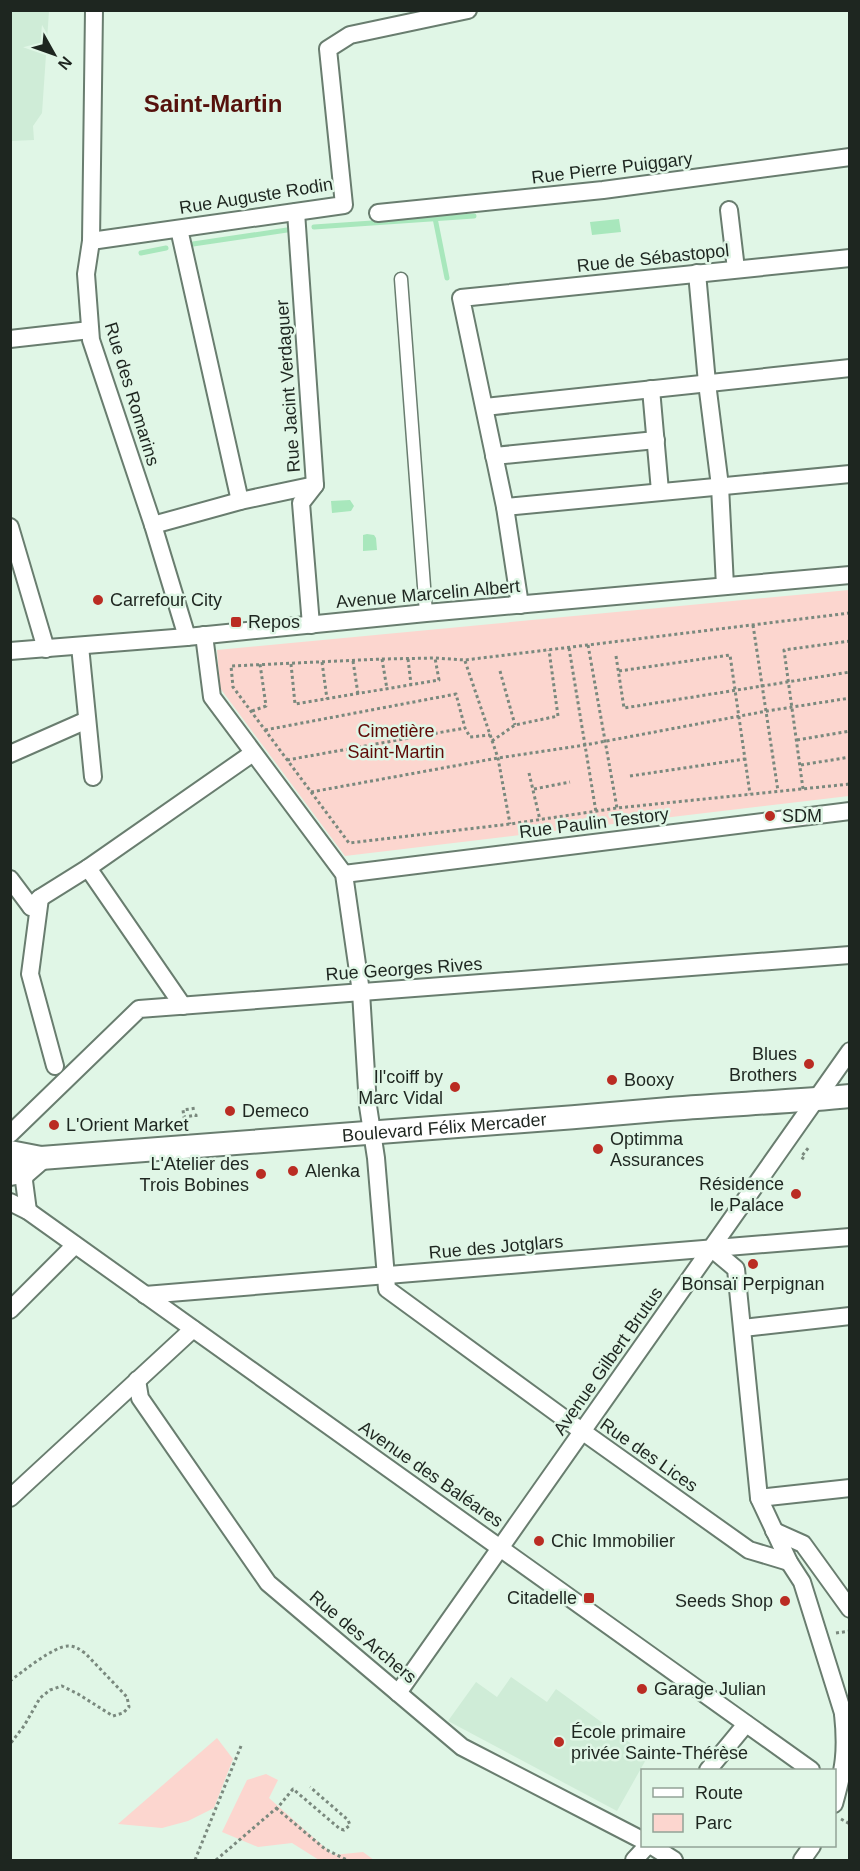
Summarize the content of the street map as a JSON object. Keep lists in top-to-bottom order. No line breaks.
{"streets":{"main road":["Boulevard Félix Mercader"],"street":["Rue Pierre Puiggary","Rue Auguste Rodin","Rue de Sébastopol","Rue Jacint Verdaguer","Rue des Romarins","Avenue Marcelin Albert","Rue Paulin Testory","Rue Georges Rives","Rue des Jotglars","Avenue Gilbert Brutus","Rue des Lices","Avenue des Baléares","Rue des Archers"]},"crossings":[["Rue Auguste Rodin","Rue Jacint Verdaguer"],["Rue Auguste Rodin","Rue des Romarins"],["Rue Jacint Verdaguer","Avenue Marcelin Albert"],["Rue des Romarins","Avenue Marcelin Albert"],["Boulevard Félix Mercader","Avenue Gilbert Brutus"],["Rue des Jotglars","Avenue Gilbert Brutus"],["Rue des Jotglars","Rue des Lices"],["Rue des Jotglars","Avenue des Baléares"],["Avenue Gilbert Brutus","Rue des Lices"],["Avenue Gilbert Brutus","Avenue des Baléares"],["Avenue Gilbert Brutus","Rue des Archers"]],"districts":["Saint-Martin"],"parks":["Cimetière Saint-Martin"],"places":{"other":["Carrefour City","SDM","Blues Brothers","Booxy","Il'coiff by Marc Vidal","Demeco","L'Orient Market","Optimma Assurances","Alenka","L'Atelier des Trois Bobines","Résidence le Palace","Bonsaï Perpignan","Chic Immobilier","Seeds Shop","Garage Julian","École primaire privée Sainte-Thérèse"],"transit":["Repos","Citadelle"]},"legend":["Route","Parc"],"north":"bottom right"}
